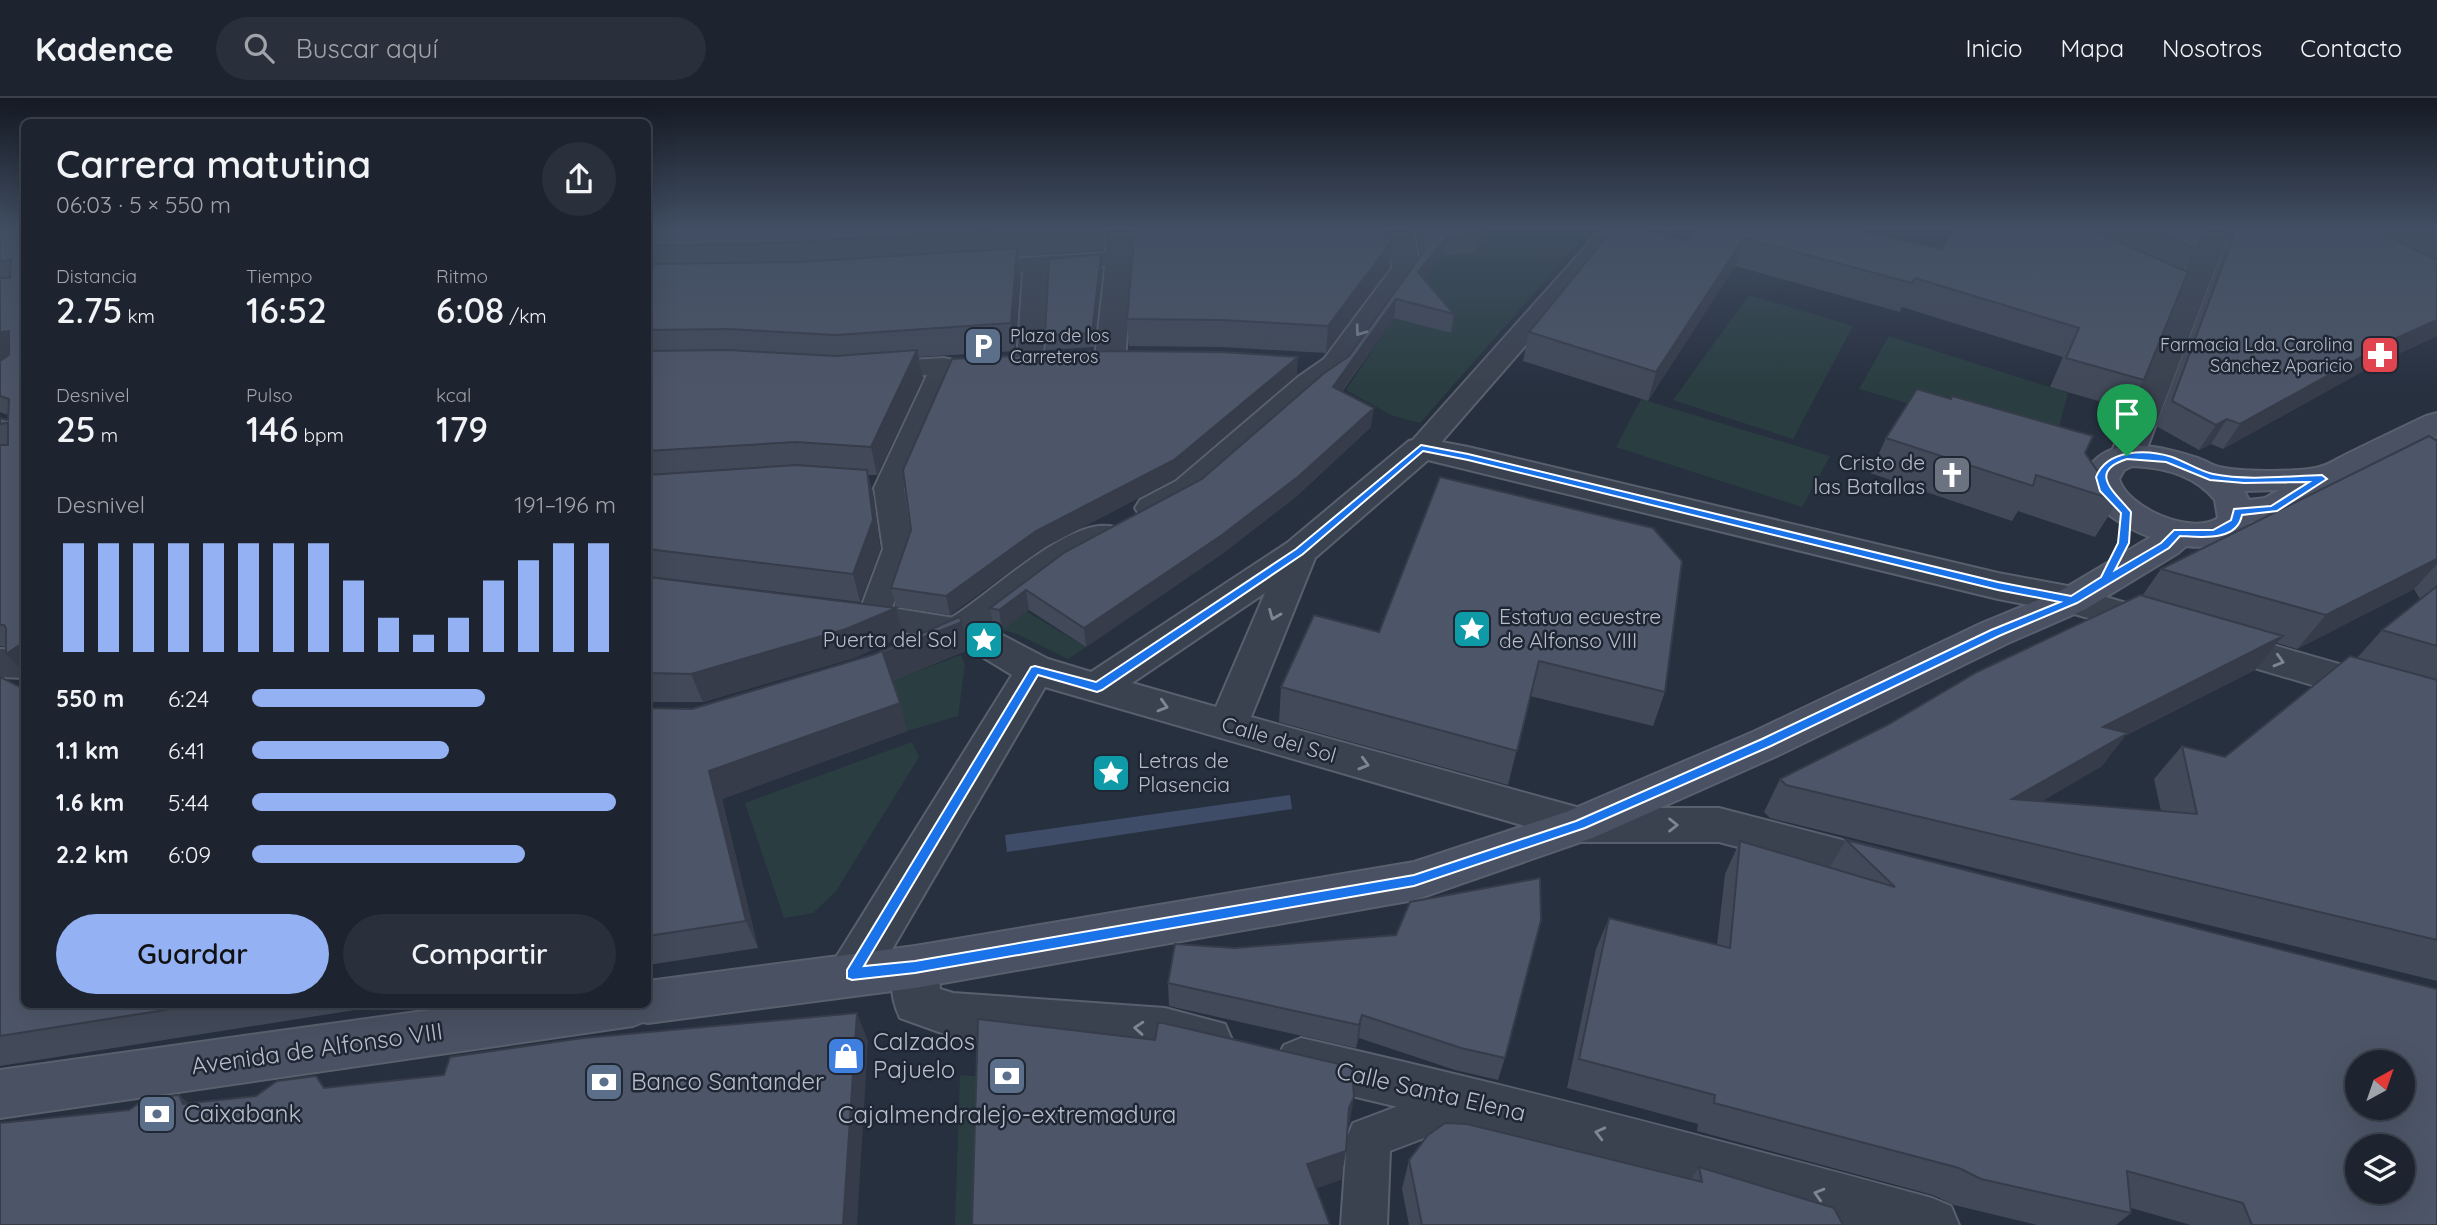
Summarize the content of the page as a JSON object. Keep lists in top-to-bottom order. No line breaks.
{"streets":{"main road":["Avenida de Alfonso VIII"],"street":["Calle del Sol","Calle Santa Elena"]},"one_way":["Calle Santa Elena"],"places":{"parking":["Plaza de los Carreteros"],"pharmacy":["Farmacia Lda. Carolina Sánchez Aparicio"],"church":["Cristo de las Batallas"],"place":["Estatua ecuestre de Alfonso VIII","Puerta del Sol","Letras de Plasencia"],"shop":["Calzados Pajuelo"],"bank":["Cajalmendralejo-extremadura","Banco Santander","Caixabank"]},"north":"top right","page":{"header":"Kadence","search":"Buscar aquí","nav":["Inicio","Mapa","Nosotros","Contacto"],"heading":["Carrera matutina","06:03 · 5 × 550 m"],"stats":[["Distancia","2.75 km"],["Tiempo","16:52"],["Ritmo","6:08 /km"],["Desnivel","25 m"],["Pulso","146 bpm"],["kcal","179"]],"chart":["Desnivel","191–196 m"],"list":[{"name":"550 m","note":"6:24"},{"name":"1.1 km","note":"6:41"},{"name":"1.6 km","note":"5:44"},{"name":"2.2 km","note":"6:09"}],"buttons":["Guardar","Compartir"]}}
